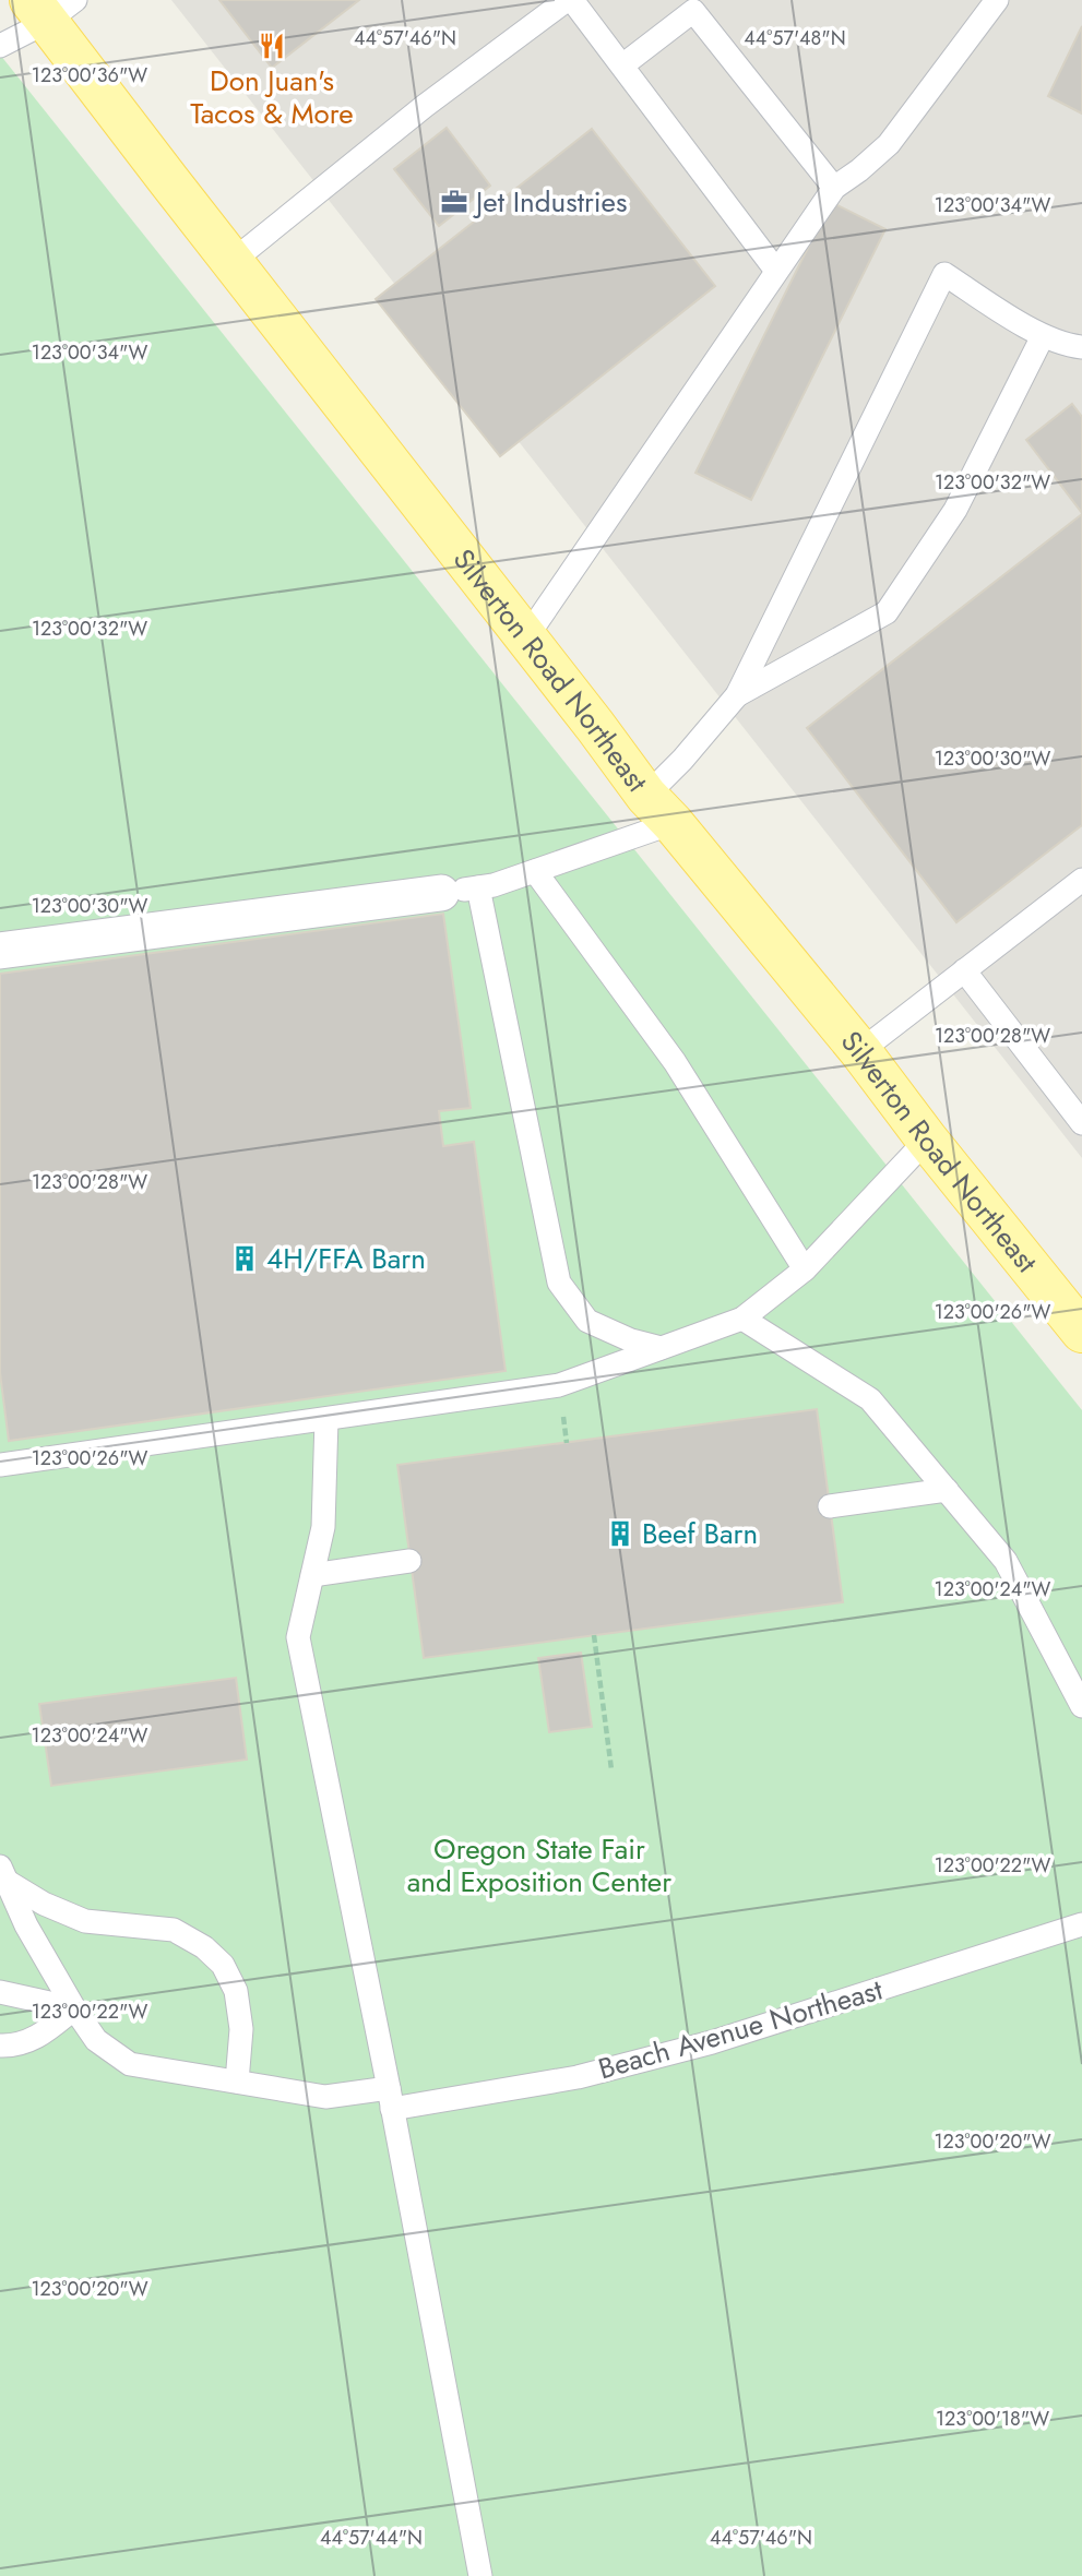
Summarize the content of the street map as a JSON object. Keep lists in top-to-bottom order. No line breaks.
{"streets":{"main road":["Silverton Road Northeast"],"lane":["Beach Avenue Northeast"]},"parks":["Oregon State Fair and Exposition Center"],"places":{"restaurant":["Don Juan's Tacos & More"],"office":["Jet Industries"],"building":["4H/FFA Barn","Beef Barn"]},"coordinates":["44°57'46\"N","44°57'48\"N","123°00'36\"W","123°00'34\"W","123°00'32\"W","123°00'30\"W","123°00'28\"W","123°00'26\"W","123°00'24\"W","123°00'22\"W","123°00'20\"W","123°00'18\"W","44°57'44\"N"]}
